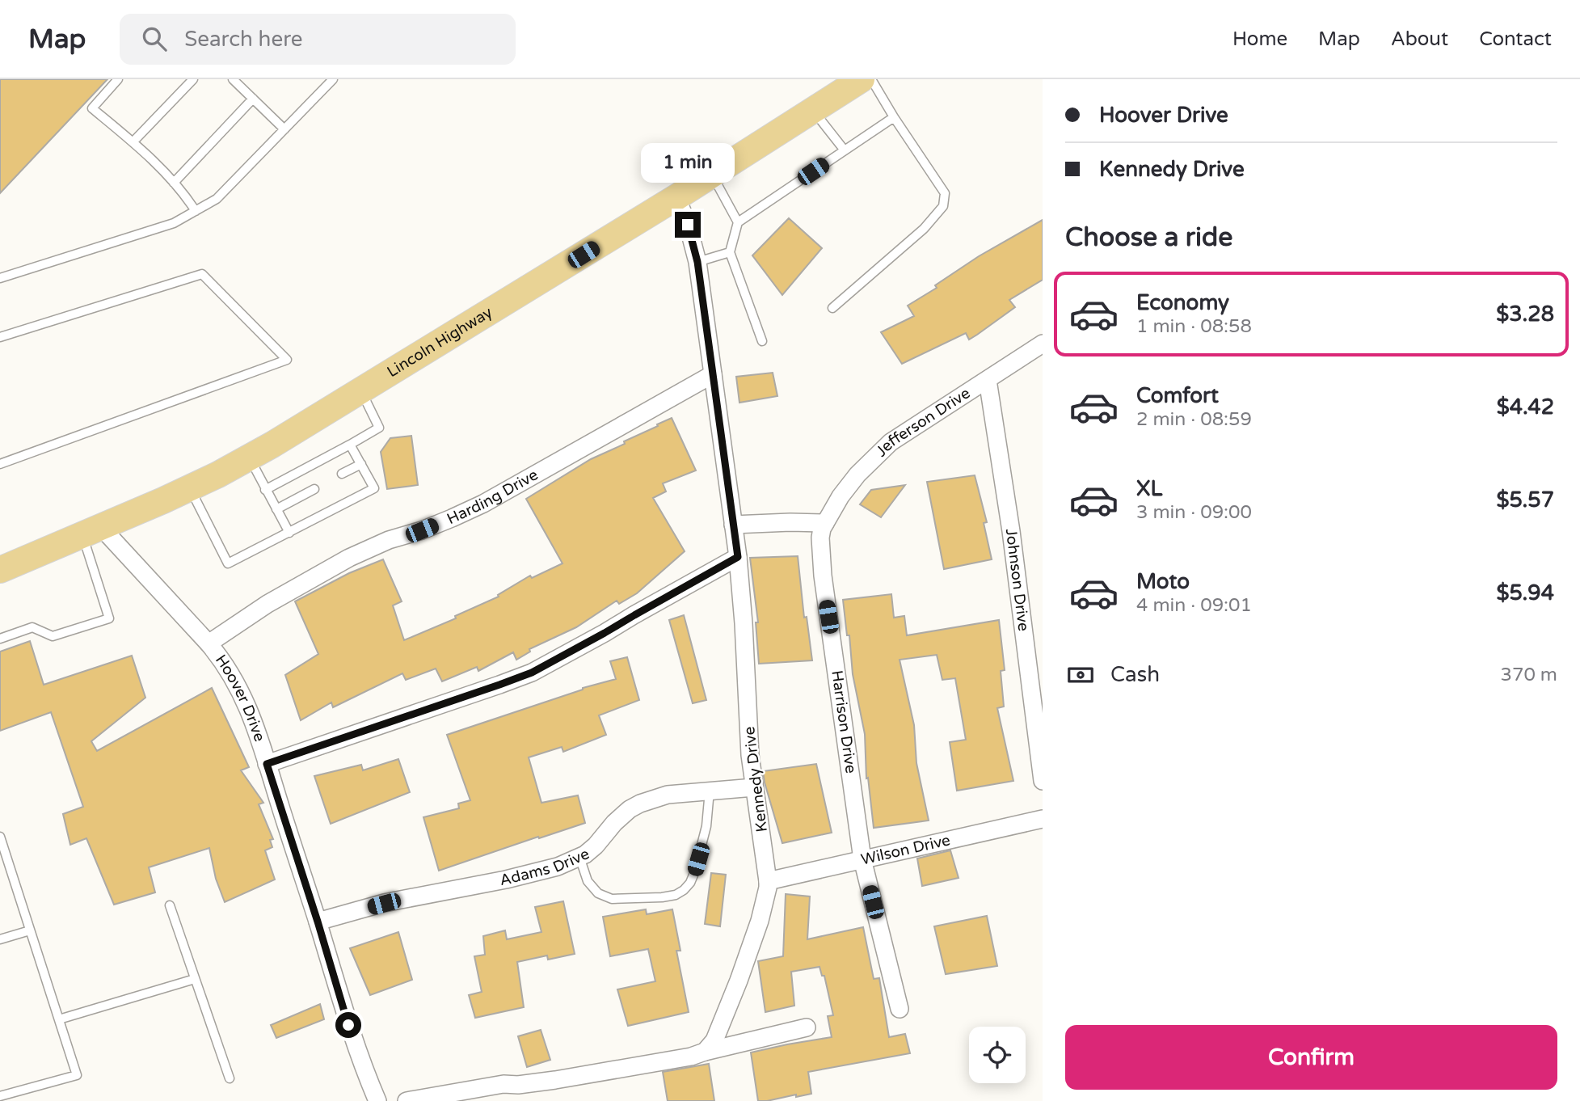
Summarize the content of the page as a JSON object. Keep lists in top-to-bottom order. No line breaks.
{"streets":{"main road":["Lincoln Highway"],"street":["Jefferson Drive","Harding Drive","Johnson Drive","Hoover Drive","Harrison Drive","Kennedy Drive","Wilson Drive","Adams Drive"]},"crossings":[["Lincoln Highway","Hoover Drive"],["Lincoln Highway","Kennedy Drive"],["Jefferson Drive","Johnson Drive"],["Jefferson Drive","Harrison Drive"],["Harding Drive","Hoover Drive"],["Harding Drive","Kennedy Drive"],["Hoover Drive","Adams Drive"],["Harrison Drive","Wilson Drive"],["Kennedy Drive","Wilson Drive"],["Kennedy Drive","Adams Drive"]],"page":{"header":"Map","search":"Search here","nav":["Home","Map","About","Contact"],"banner":["Hoover Drive","Kennedy Drive"],"bubble":"1 min","heading":"Choose a ride","list":[{"name":"Economy","note":"1 min · 08:58","value":"$3.28"},{"name":"Comfort","note":"2 min · 08:59","value":"$4.42"},{"name":"XL","note":"3 min · 09:00","value":"$5.57"},{"name":"Moto","note":"4 min · 09:01","value":"$5.94"}],"pay":["Cash","370 m"],"buttons":"Confirm"}}
